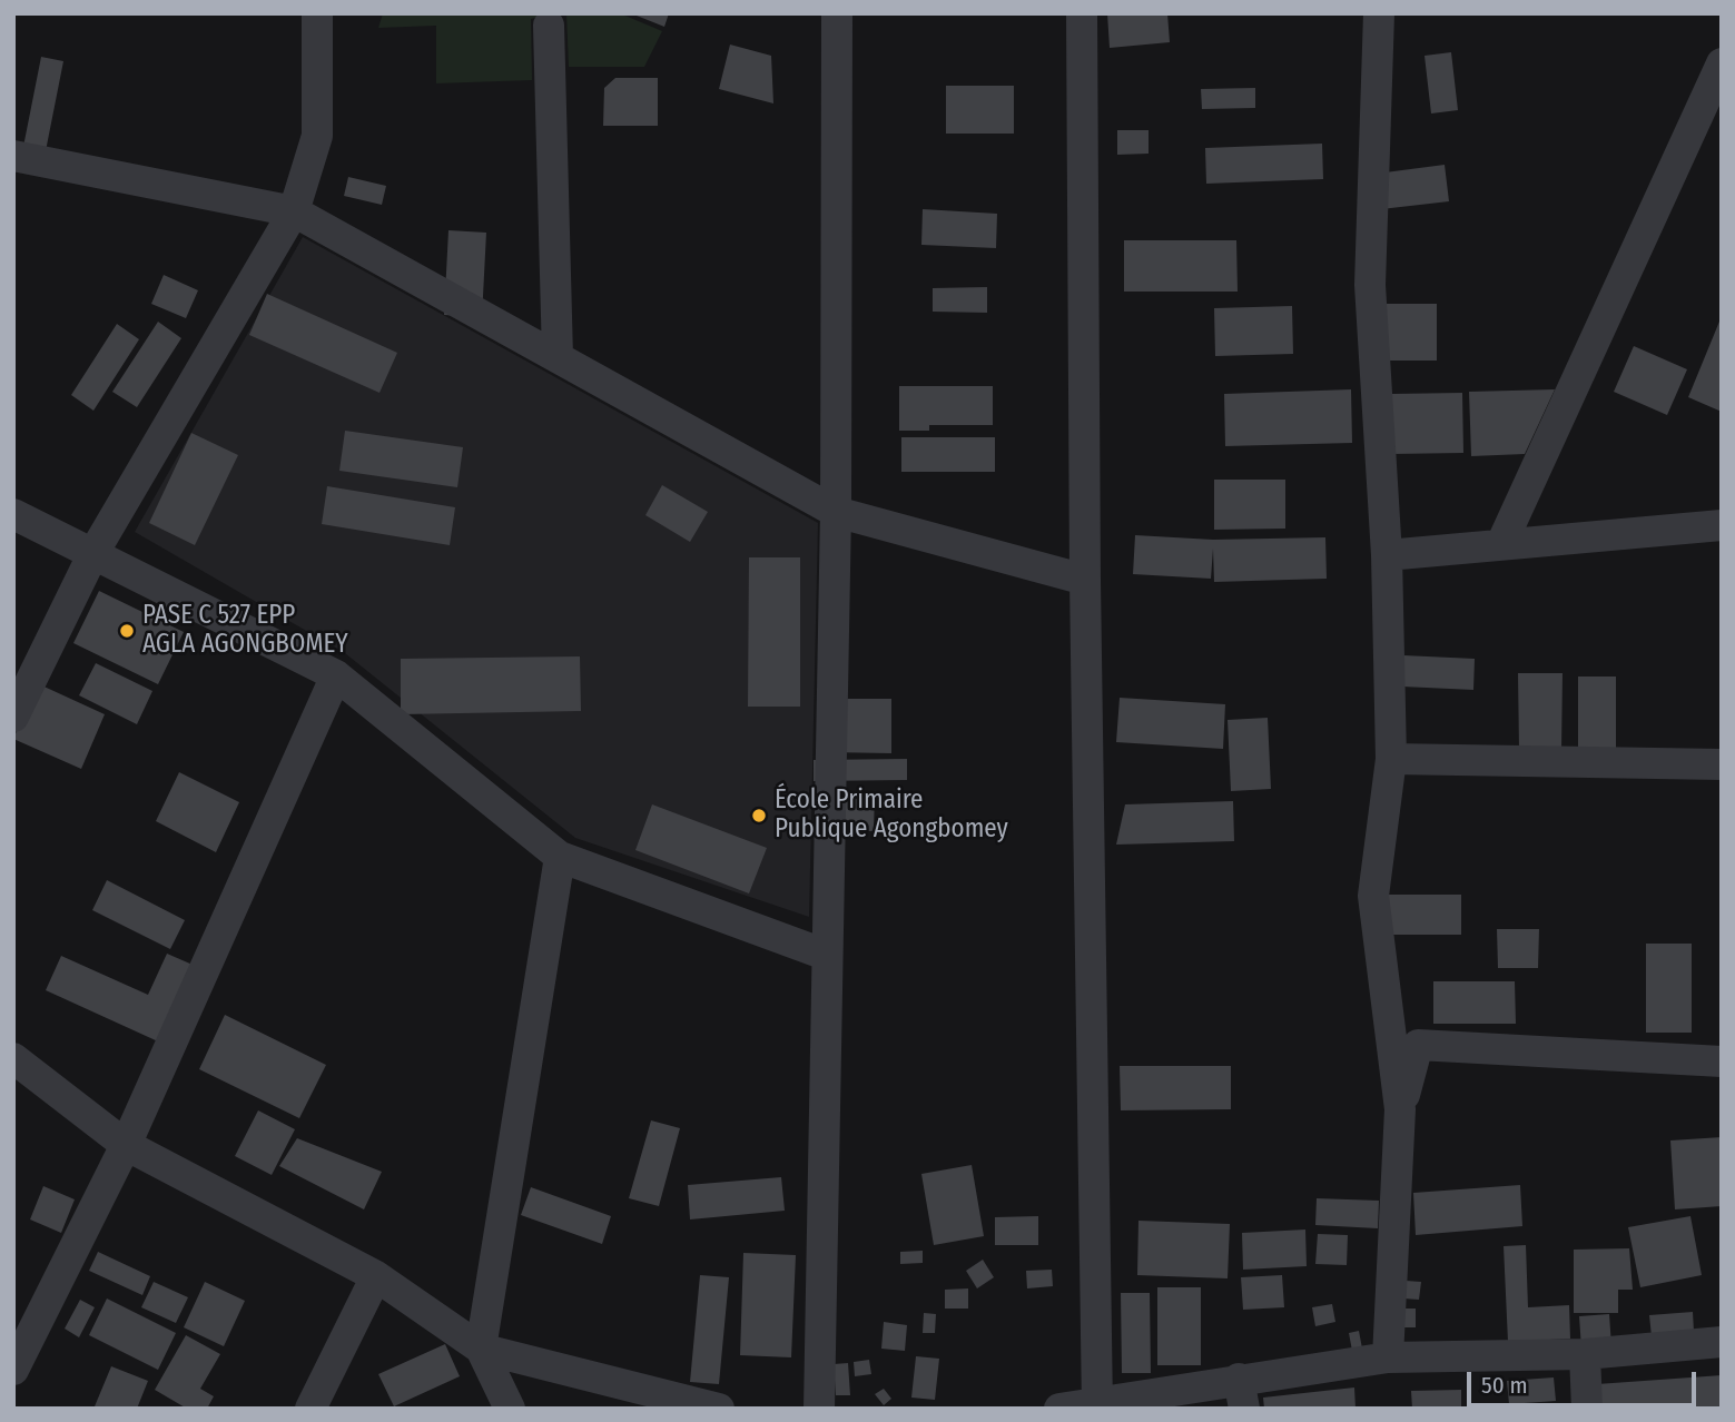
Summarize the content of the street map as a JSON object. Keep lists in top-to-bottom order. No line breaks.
{"places":["PASE C 527 EPP AGLA AGONGBOMEY","École Primaire Publique Agongbomey"],"scale_bar":"50 m"}
